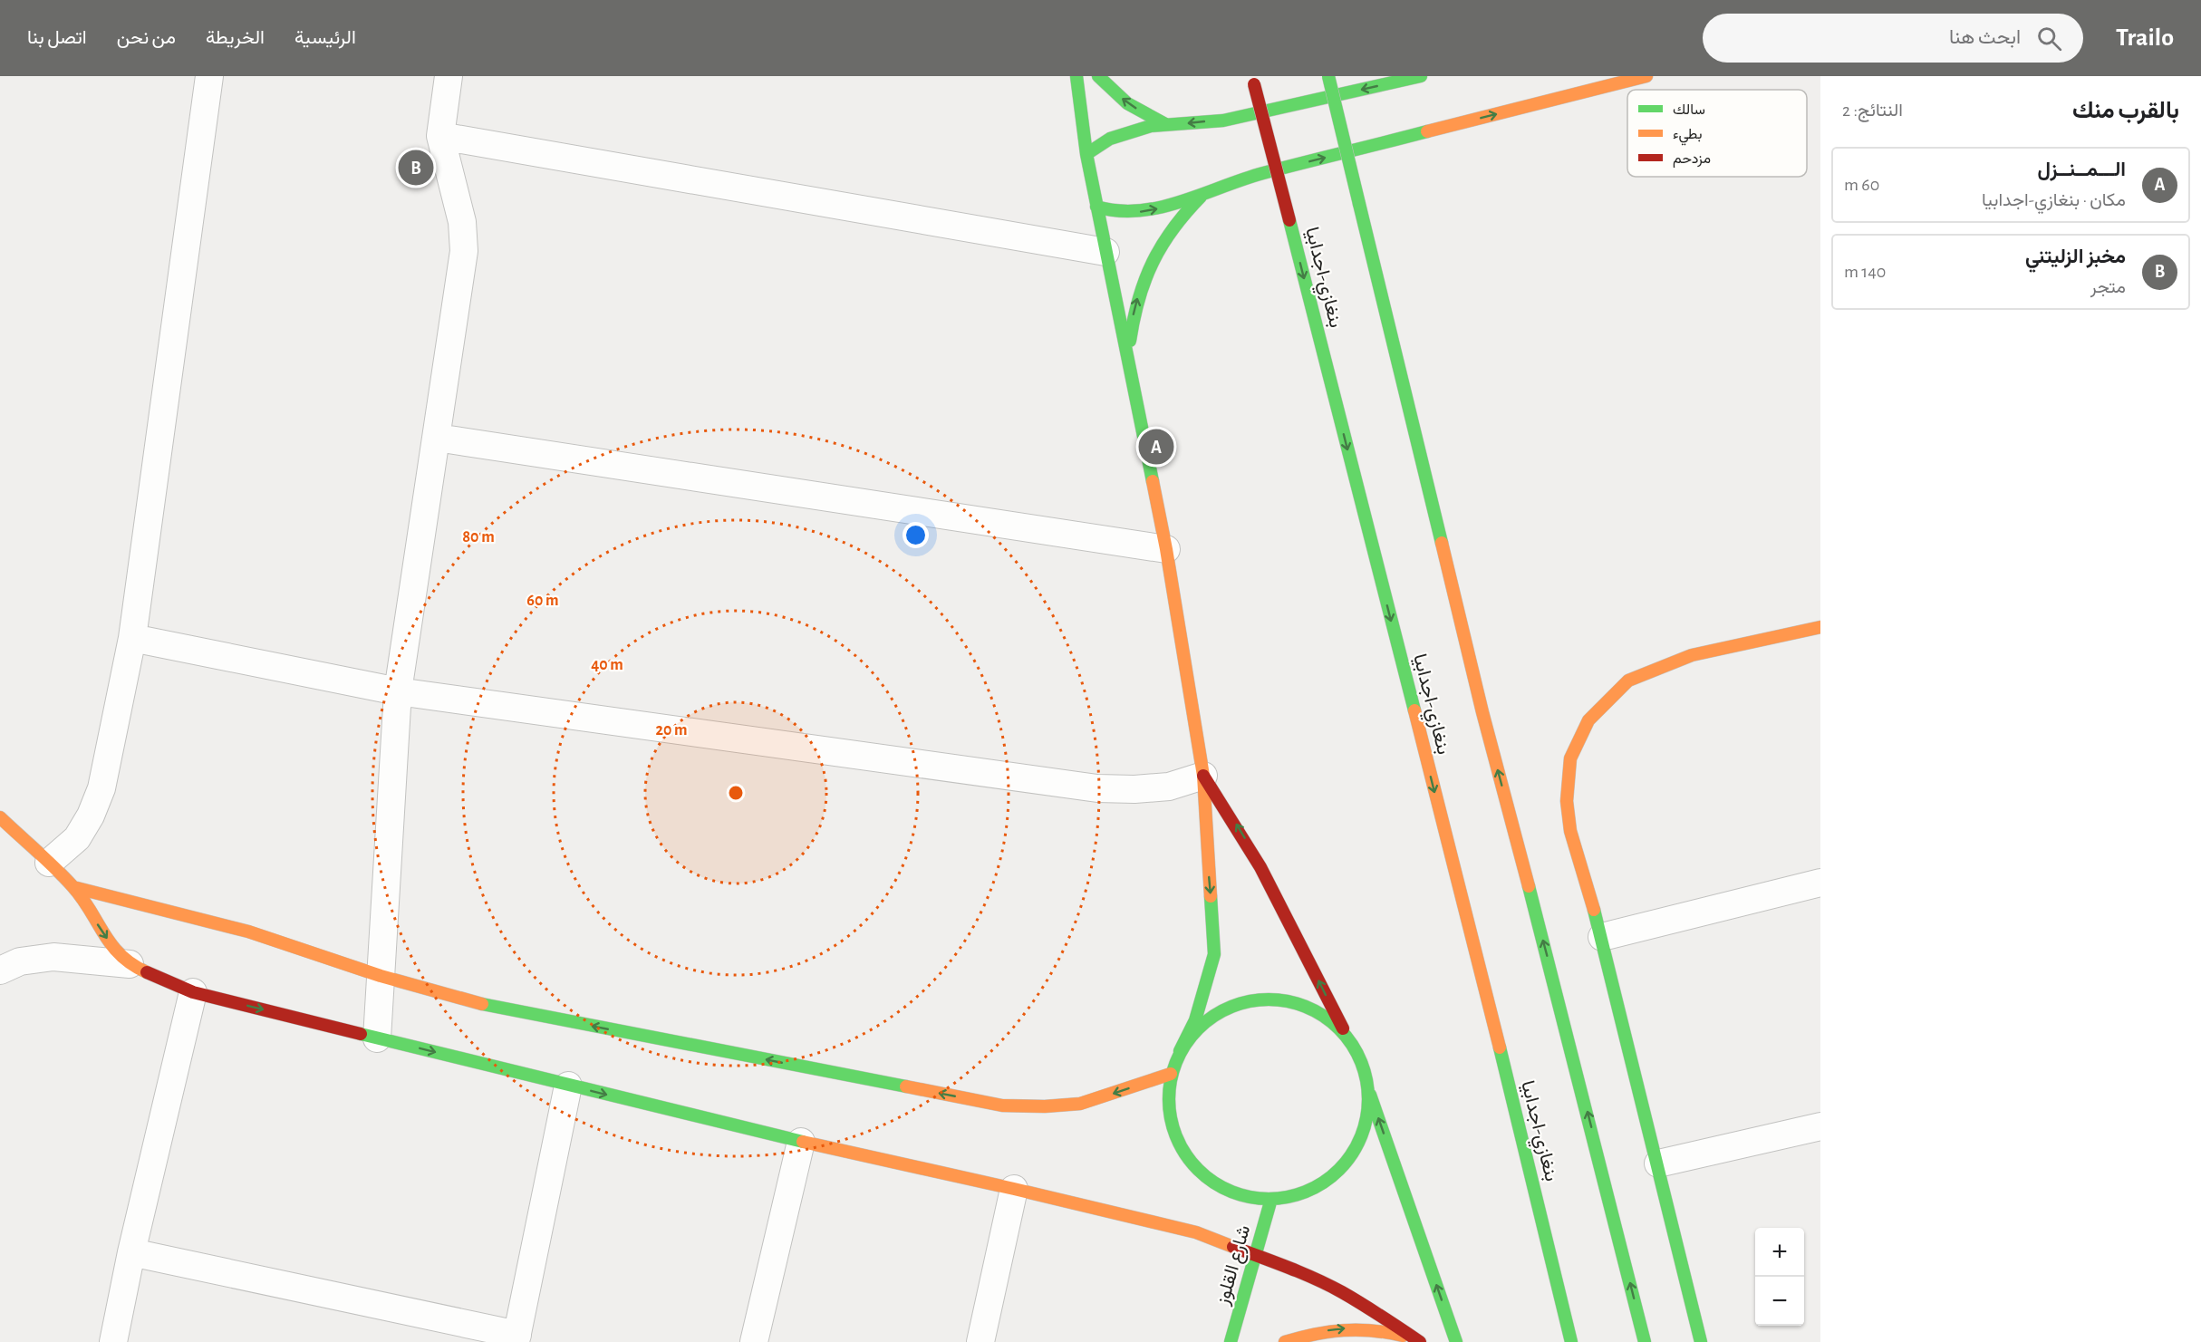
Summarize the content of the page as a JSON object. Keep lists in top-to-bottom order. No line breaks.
{"streets":{"main road":["بنغازي-اجدابيا","شارع القلوز"]},"legend":["سالك","بطيء","مزدحم"],"page":{"header":"Trailo","search":"ابحث هنا","nav":["الرئيسية","الخريطة","من نحن","اتصل بنا"],"heading":["بالقرب منك","النتائج: 2"],"list":[{"mark":"A","name":"الـــمــنــزل","note":"مكان · بنغازي-اجدابيا","value":"60 m"},{"mark":"B","name":"مخبز الزليتني","note":"متجر","value":"140 m"}],"pins":["B","A"],"map_buttons":["+","−"]},"rings":["80 m","60 m","40 m","20 m"]}
